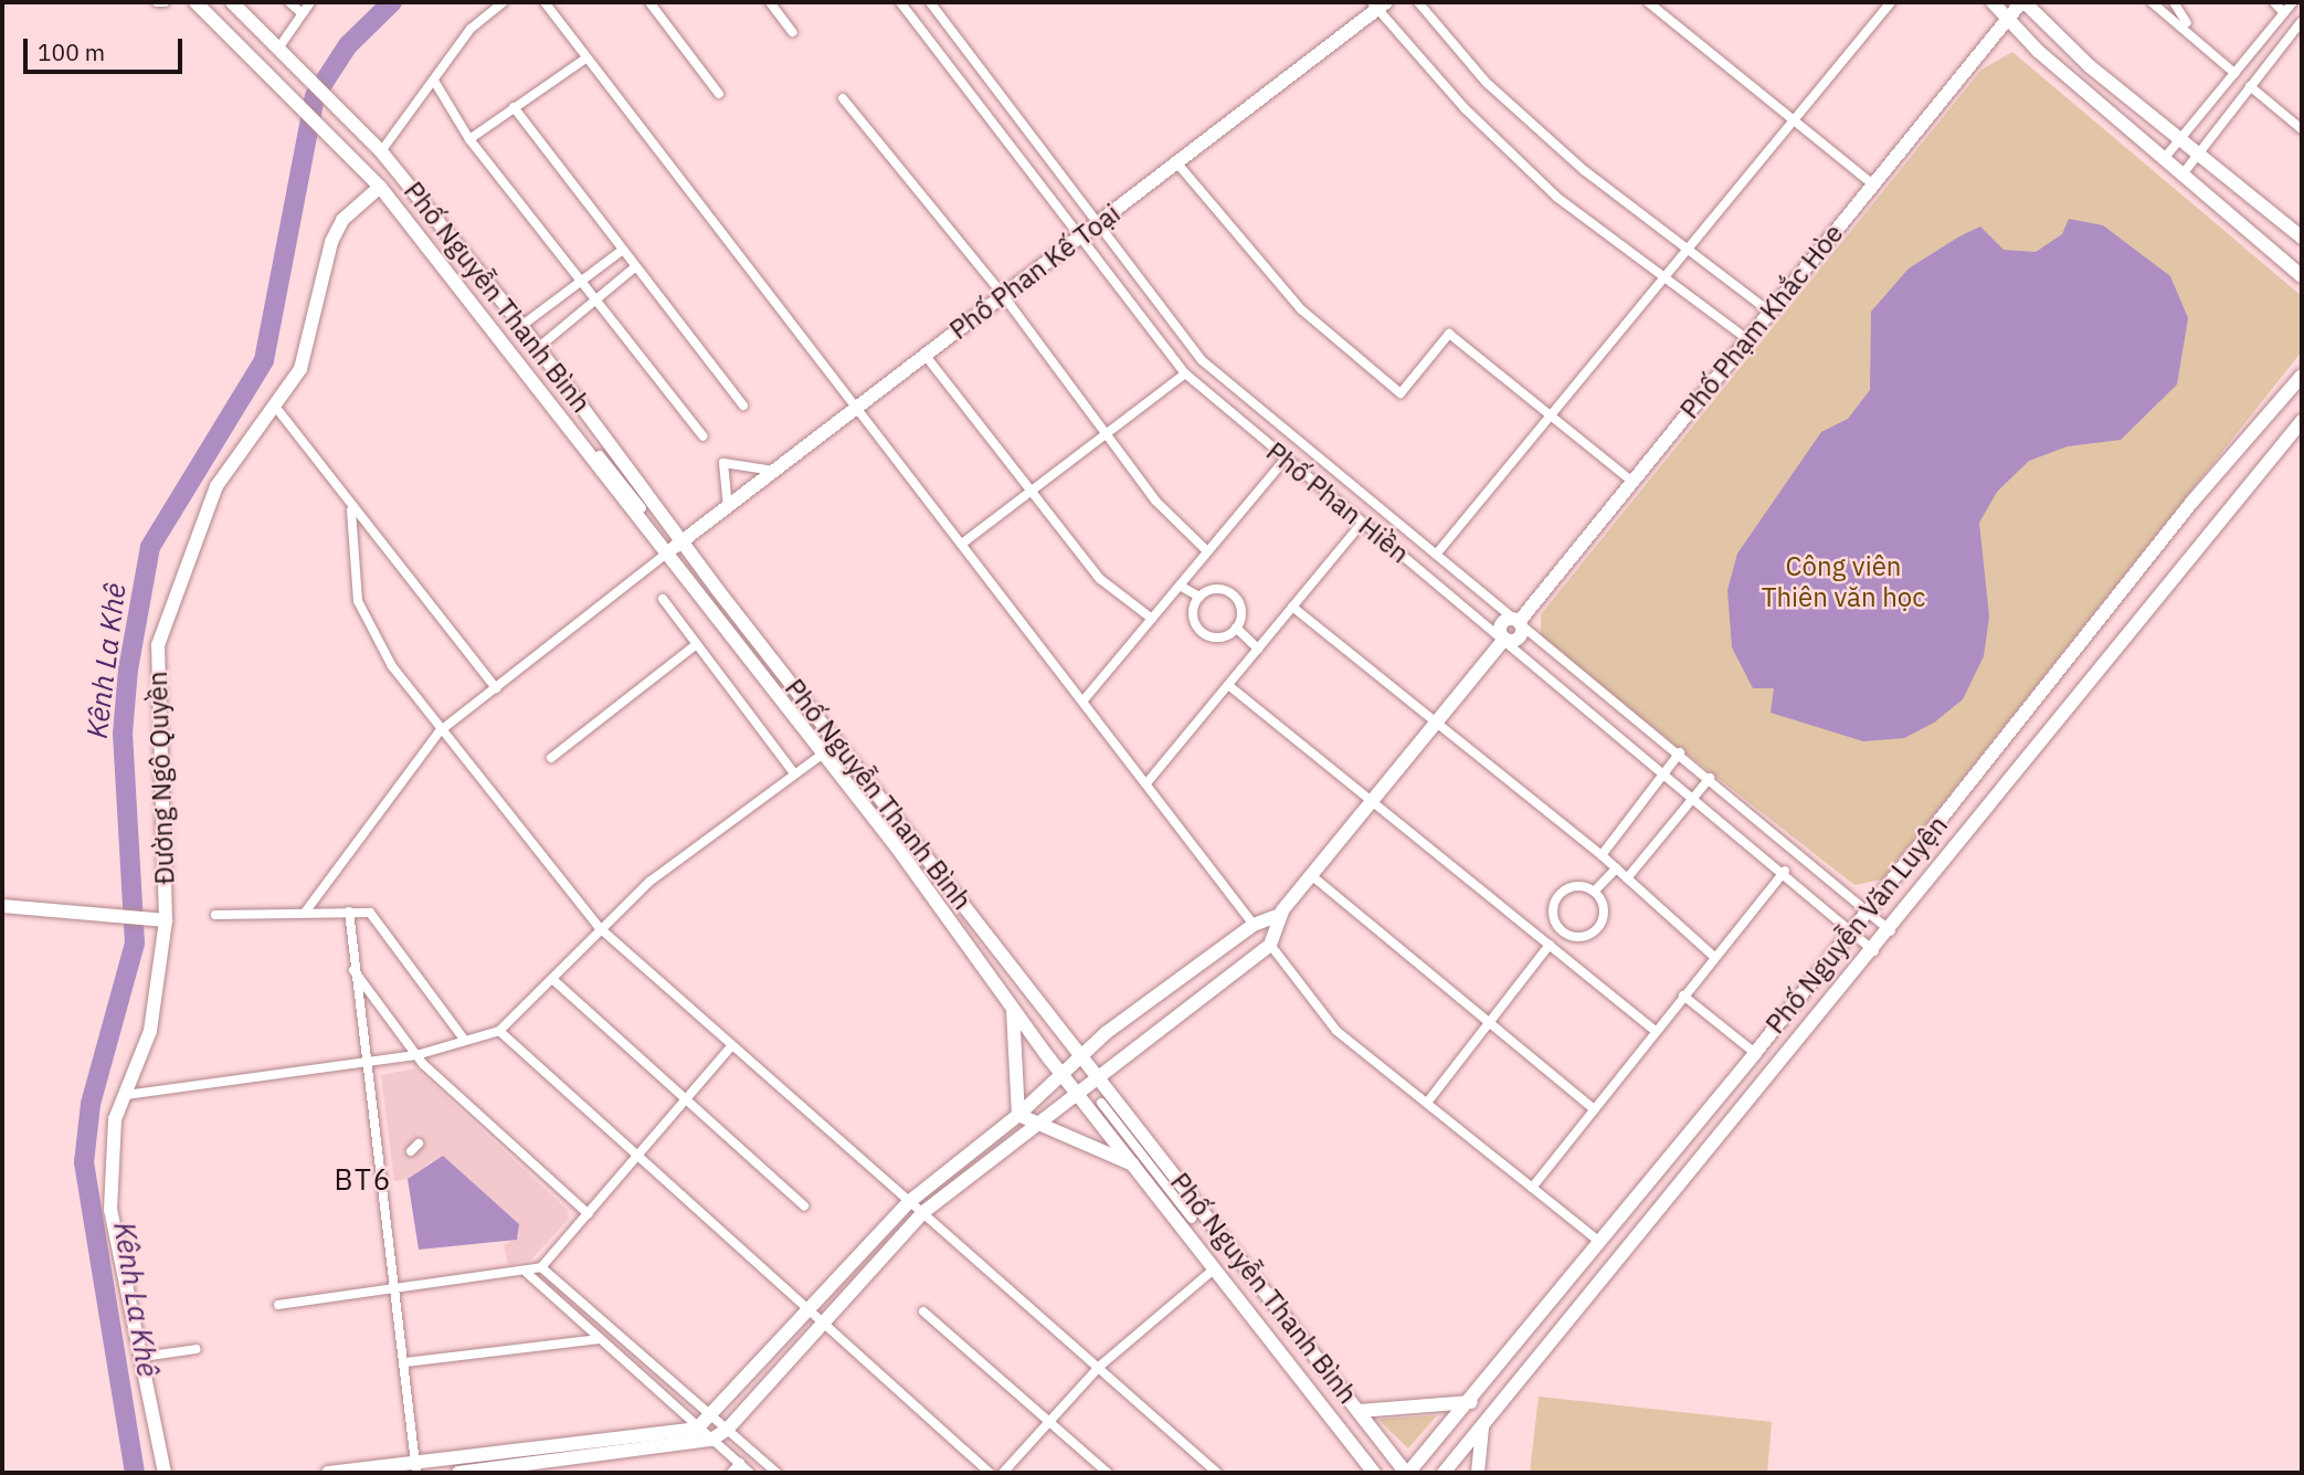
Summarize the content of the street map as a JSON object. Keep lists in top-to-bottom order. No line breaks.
{"streets":{"main road":["Phố Phan Kế Toại","Phố Nguyễn Thanh Bình","Phố Phạm Khắc Hòe","Đường Ngô Quyền","Phố Nguyễn Văn Luyện"],"street":["Phố Phan Hiền"]},"crossings":[["Phố Phan Kế Toại","Phố Nguyễn Thanh Bình"],["Phố Phan Kế Toại","Phố Phan Hiền"],["Phố Nguyễn Thanh Bình","Đường Ngô Quyền"],["Phố Nguyễn Thanh Bình","Phố Nguyễn Văn Luyện"],["Phố Phạm Khắc Hòe","Phố Phan Hiền"],["Phố Phan Hiền","Phố Nguyễn Văn Luyện"]],"districts":["BT6"],"water":["Kênh La Khê"],"parks":["Công viên Thiên văn học"],"scale_bar":"100 m"}
